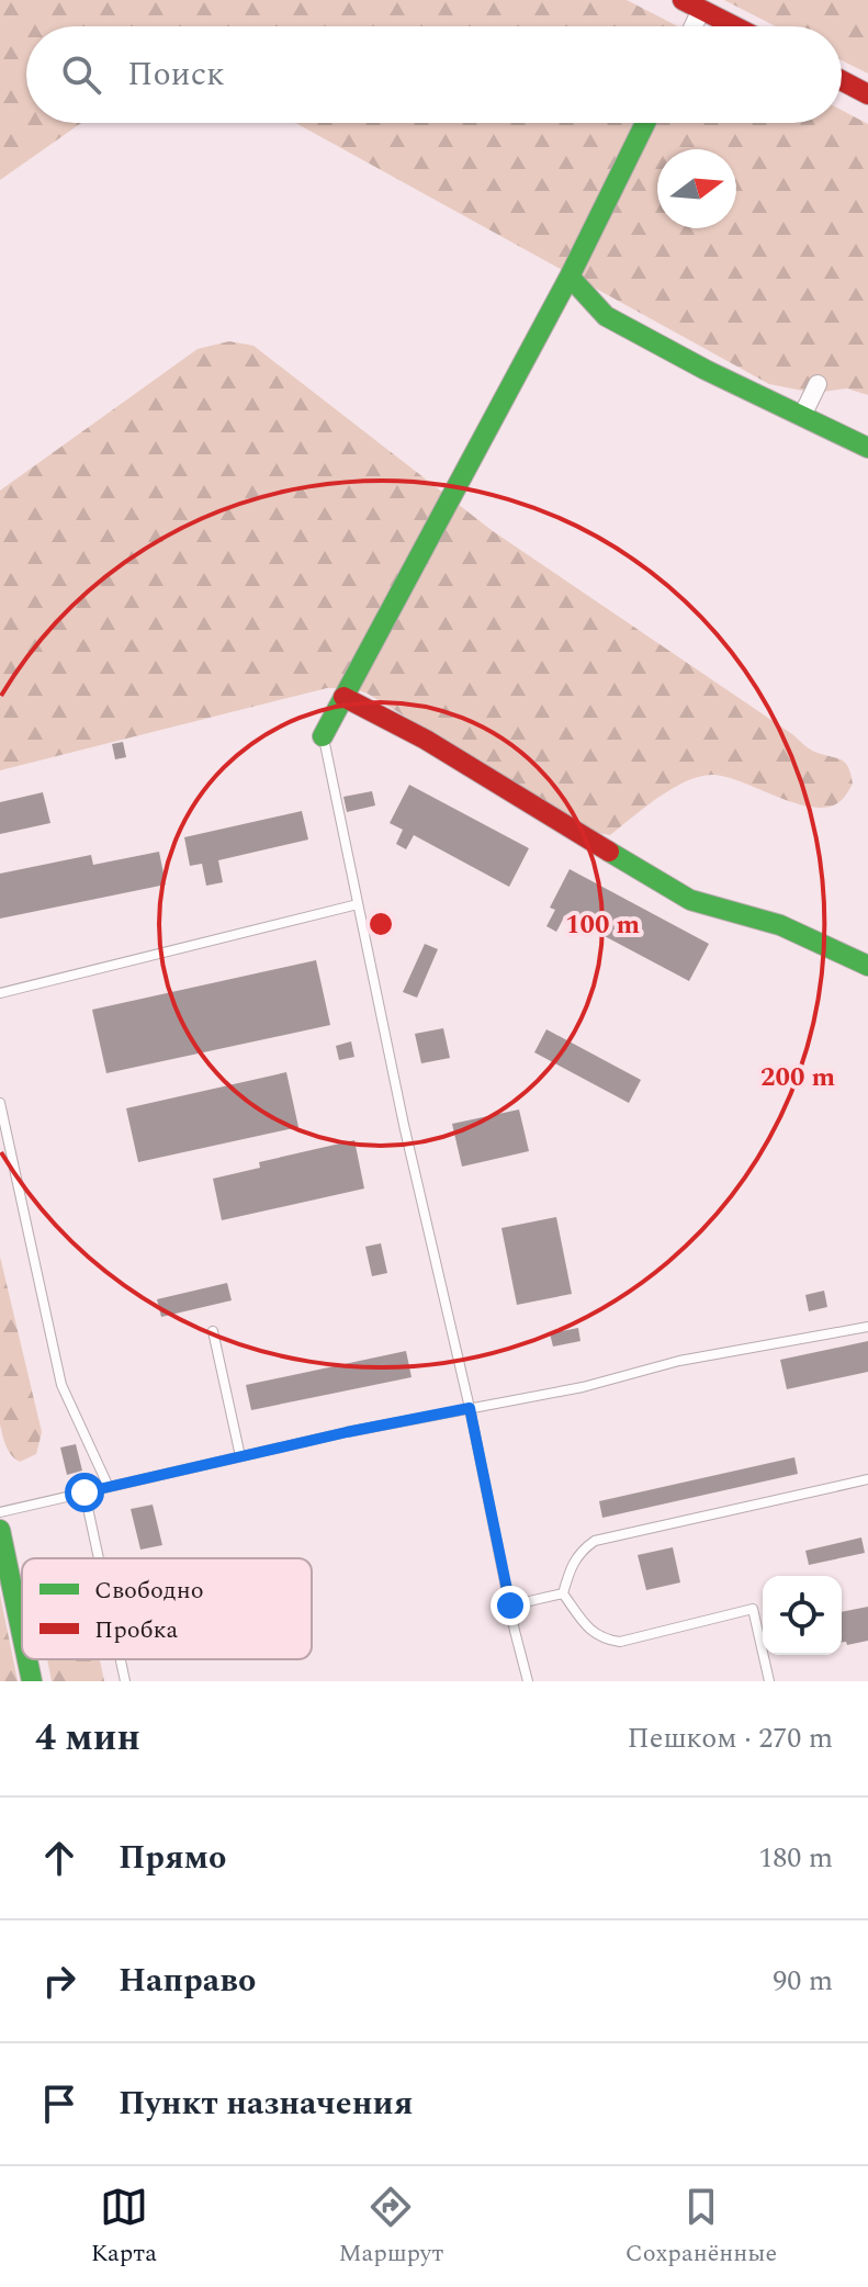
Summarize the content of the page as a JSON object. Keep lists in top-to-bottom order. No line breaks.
{"legend":["Свободно","Пробка"],"north":"right","page":{"search":"Поиск","heading":["4 мин","Пешком · 270 m"],"list":[["Прямо","180 m"],["Направо","90 m"],"Пункт назначения"],"nav":["Карта","Маршрут","Сохранённые"]},"rings":["100 m","200 m"]}
